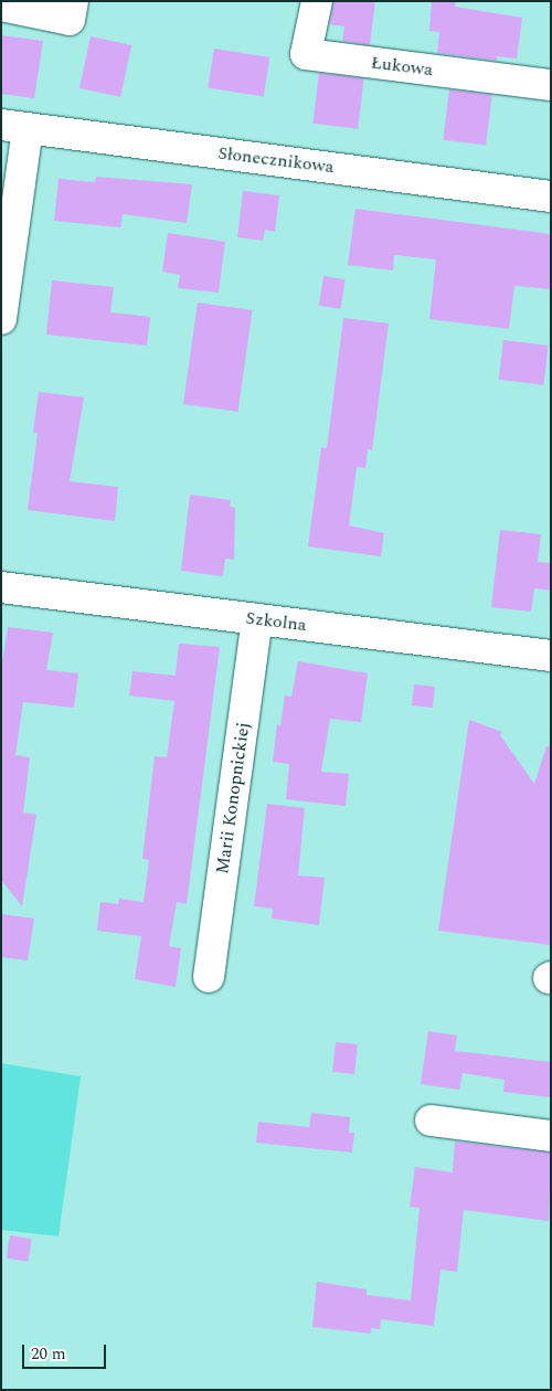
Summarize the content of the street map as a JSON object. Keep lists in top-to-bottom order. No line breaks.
{"streets":{"street":["Łukowa","Słonecznikowa","Szkolna","Marii Konopnickiej"]},"crossings":[["Szkolna","Marii Konopnickiej"]],"scale_bar":"20 m"}
